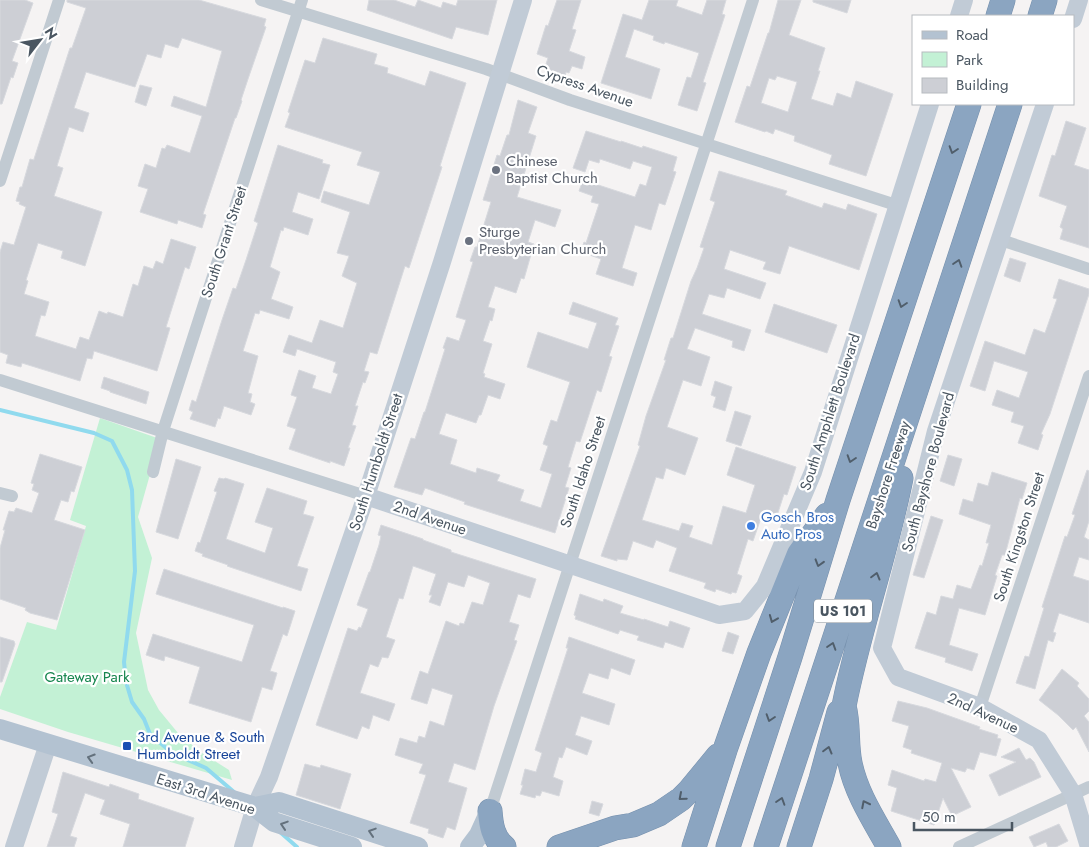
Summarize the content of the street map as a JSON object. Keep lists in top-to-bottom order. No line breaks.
{"streets":{"highway":["Bayshore Freeway","US 101"],"main road":["East 3rd Avenue"],"street":["Cypress Avenue","South Grant Street","South Amphlett Boulevard","South Humboldt Street","South Idaho Street","South Bayshore Boulevard","2nd Avenue","South Kingston Street"]},"crossings":[["Cypress Avenue","South Grant Street"],["Cypress Avenue","South Amphlett Boulevard"],["Cypress Avenue","South Humboldt Street"],["Cypress Avenue","South Idaho Street"],["South Grant Street","2nd Avenue"],["South Amphlett Boulevard","2nd Avenue"],["South Humboldt Street","2nd Avenue"],["South Humboldt Street","East 3rd Avenue"],["South Idaho Street","2nd Avenue"],["South Bayshore Boulevard","2nd Avenue"],["2nd Avenue","South Kingston Street"]],"one_way":["East 3rd Avenue"],"parks":["Gateway Park"],"places":{"other":["Chinese Baptist Church","Sturge Presbyterian Church","Gosch Bros Auto Pros"],"transit":["3rd Avenue & South Humboldt Street"]},"legend":["Road","Park","Building"],"scale_bar":"50 m","north":"top right"}
